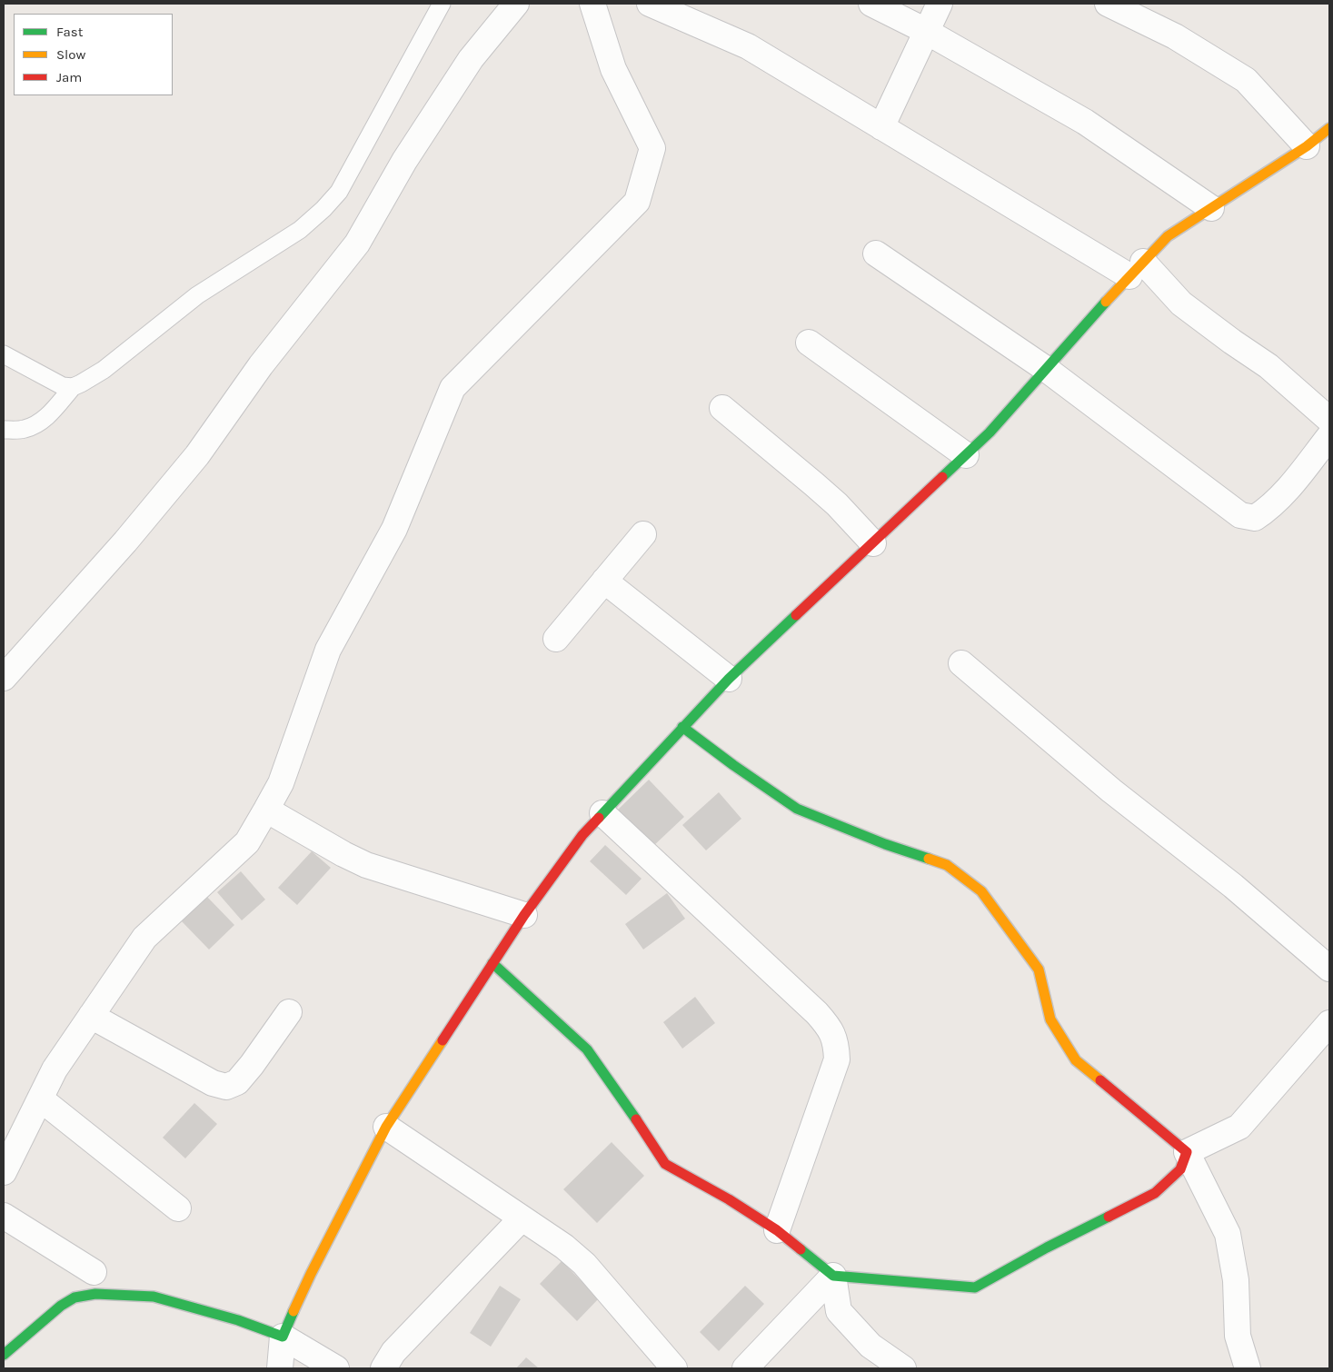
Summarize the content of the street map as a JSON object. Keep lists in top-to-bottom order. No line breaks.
{"legend":["Fast","Slow","Jam"]}
